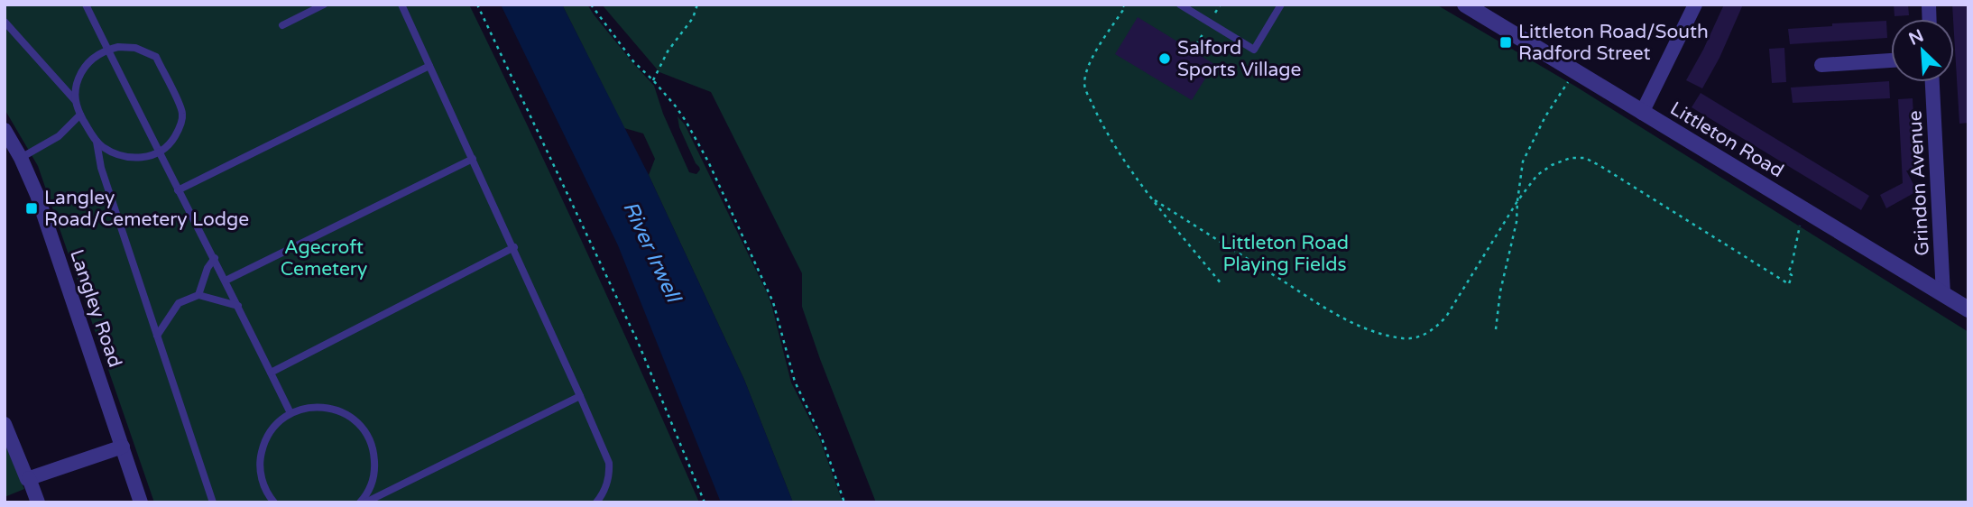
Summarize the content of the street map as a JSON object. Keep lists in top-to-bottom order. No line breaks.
{"streets":{"street":["Littleton Road","Grindon Avenue","Langley Road"]},"crossings":[["Littleton Road","Grindon Avenue"]],"water":["River Irwell"],"parks":["Littleton Road Playing Fields","Agecroft Cemetery"],"places":{"transit":["Littleton Road/South Radford Street","Langley Road/Cemetery Lodge"],"other":["Salford Sports Village"]},"north":"top left"}
